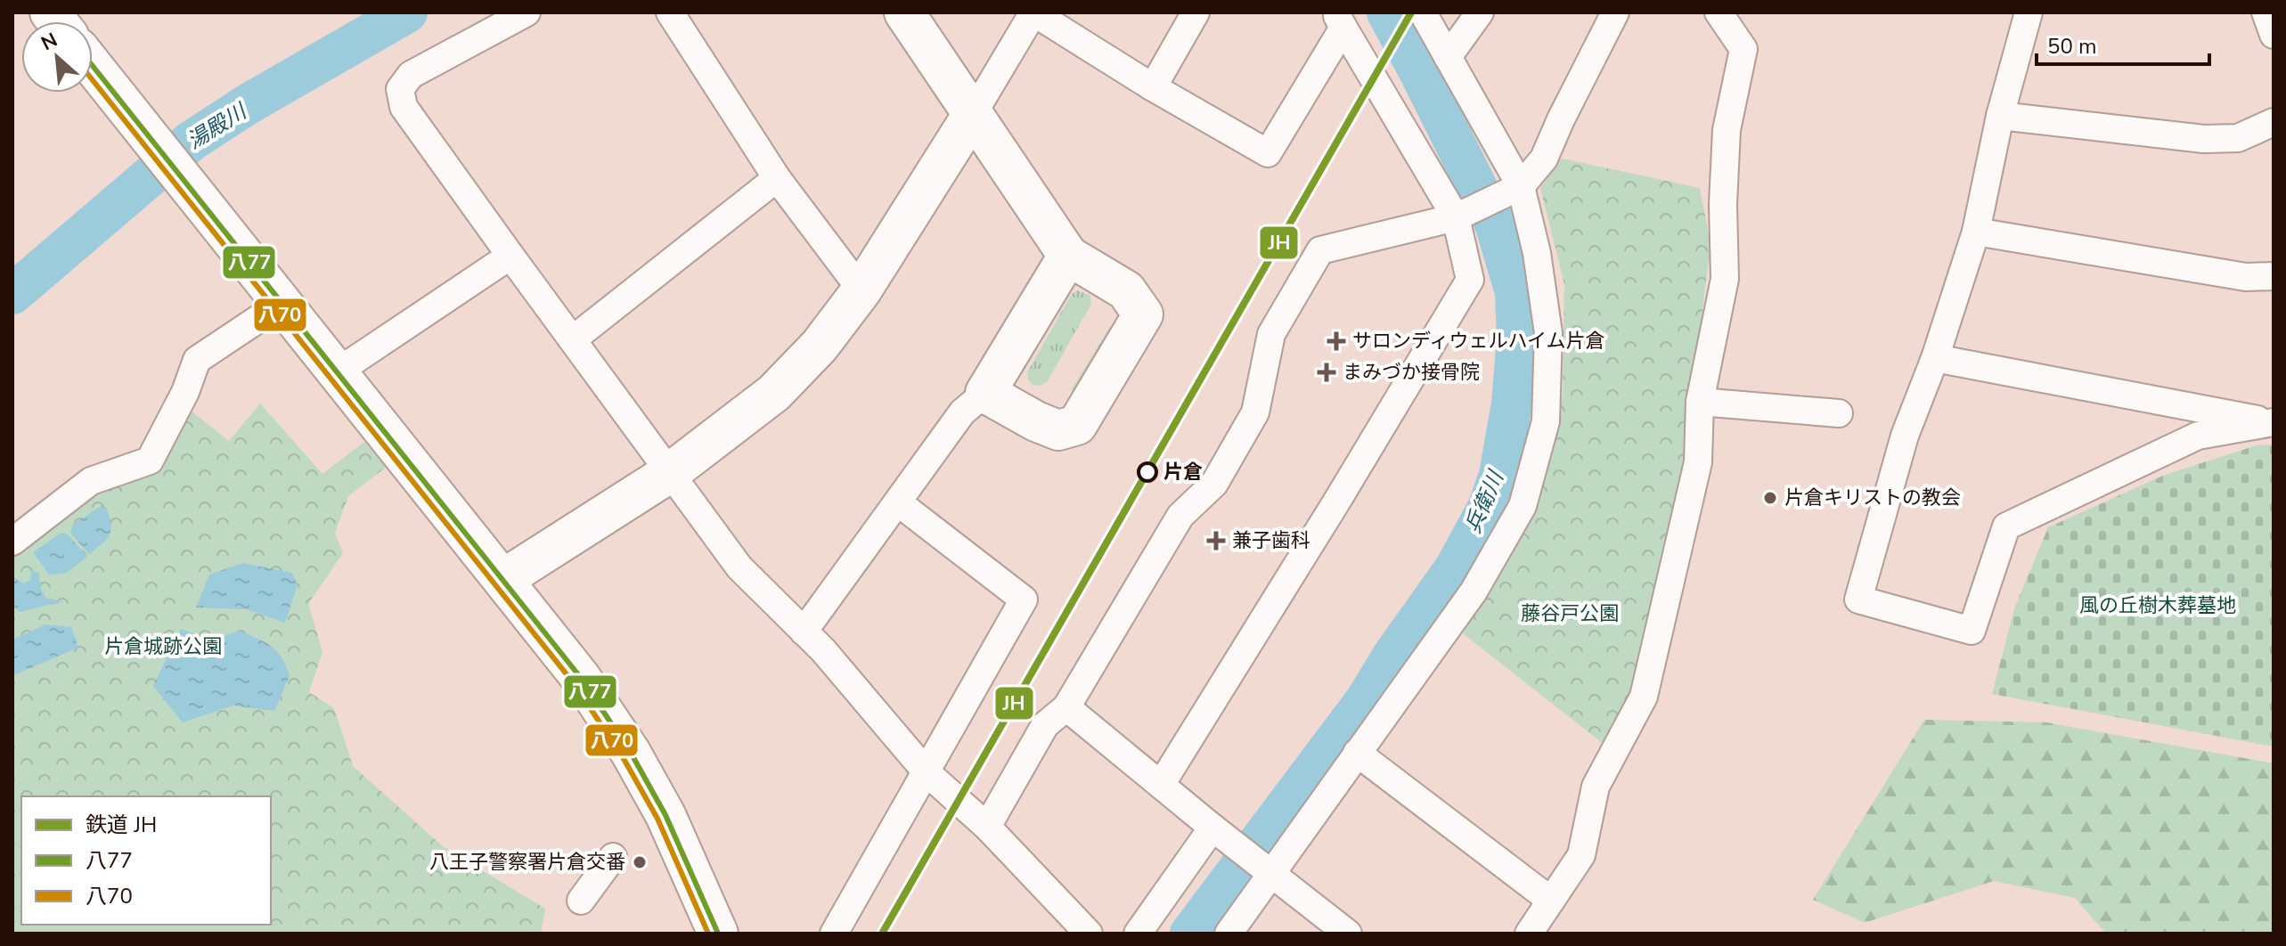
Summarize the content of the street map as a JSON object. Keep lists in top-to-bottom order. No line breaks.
{"water":["湯殿川","兵衛川"],"parks":["風の丘樹木葬墓地","藤谷戸公園","片倉城跡公園"],"places":{"health":["サロンディウェルハイム片倉","まみづか接骨院","兼子歯科"],"other":["片倉","片倉キリストの教会","八王子警察署片倉交番"]},"lines":["rail line JH","transit line 八77","transit line 八70"],"legend":["鉄道 JH","八77","八70"],"scale_bar":"50 m","north":"top left"}
